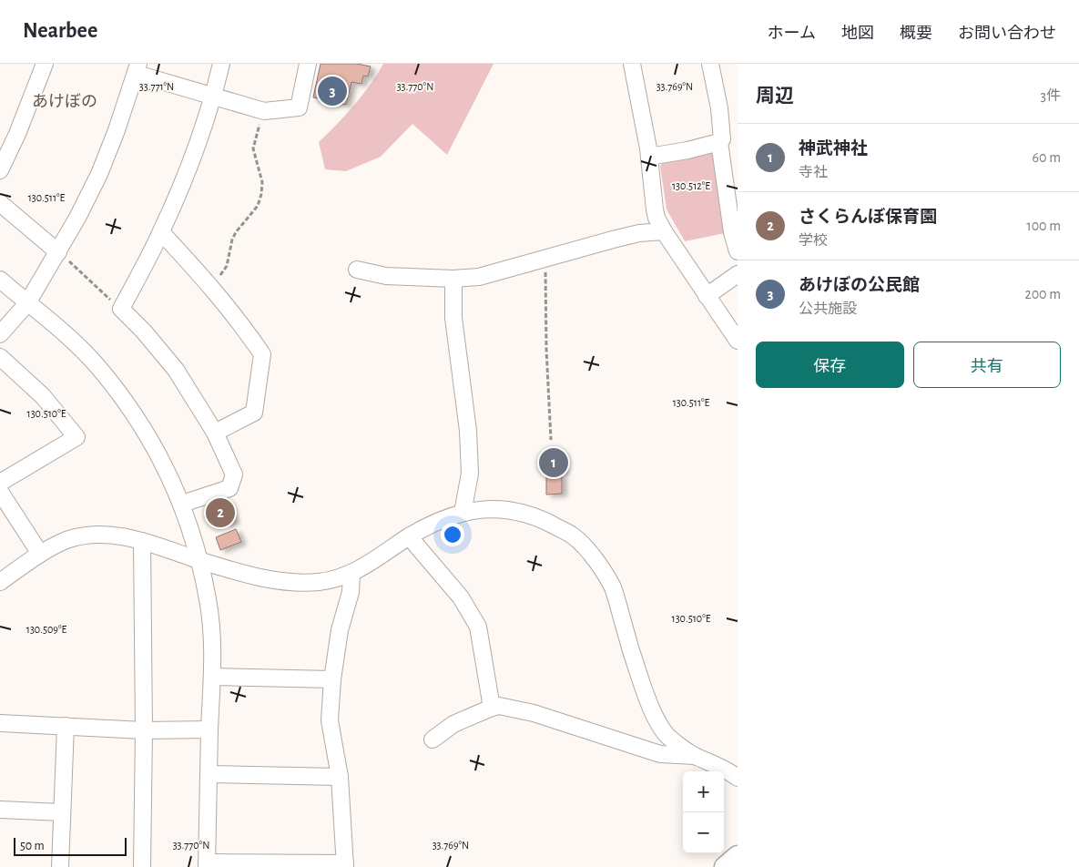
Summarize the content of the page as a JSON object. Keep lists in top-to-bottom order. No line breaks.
{"districts":["あけぼの"],"scale_bar":"50 m","page":{"header":"Nearbee","nav":["ホーム","地図","概要","お問い合わせ"],"heading":["周辺","3件"],"pins":["3","1","2"],"list":[{"mark":"1","name":"神武神社","note":"寺社","value":"60 m"},{"mark":"2","name":"さくらんぼ保育園","note":"学校","value":"100 m"},{"mark":"3","name":"あけぼの公民館","note":"公共施設","value":"200 m"}],"buttons":["保存","共有"],"map_buttons":["+","−"],"scale":"50 m"},"coordinates":["33.771°N","33.770°N","33.769°N","130.512°E","130.511°E","130.510°E","130.509°E"]}
